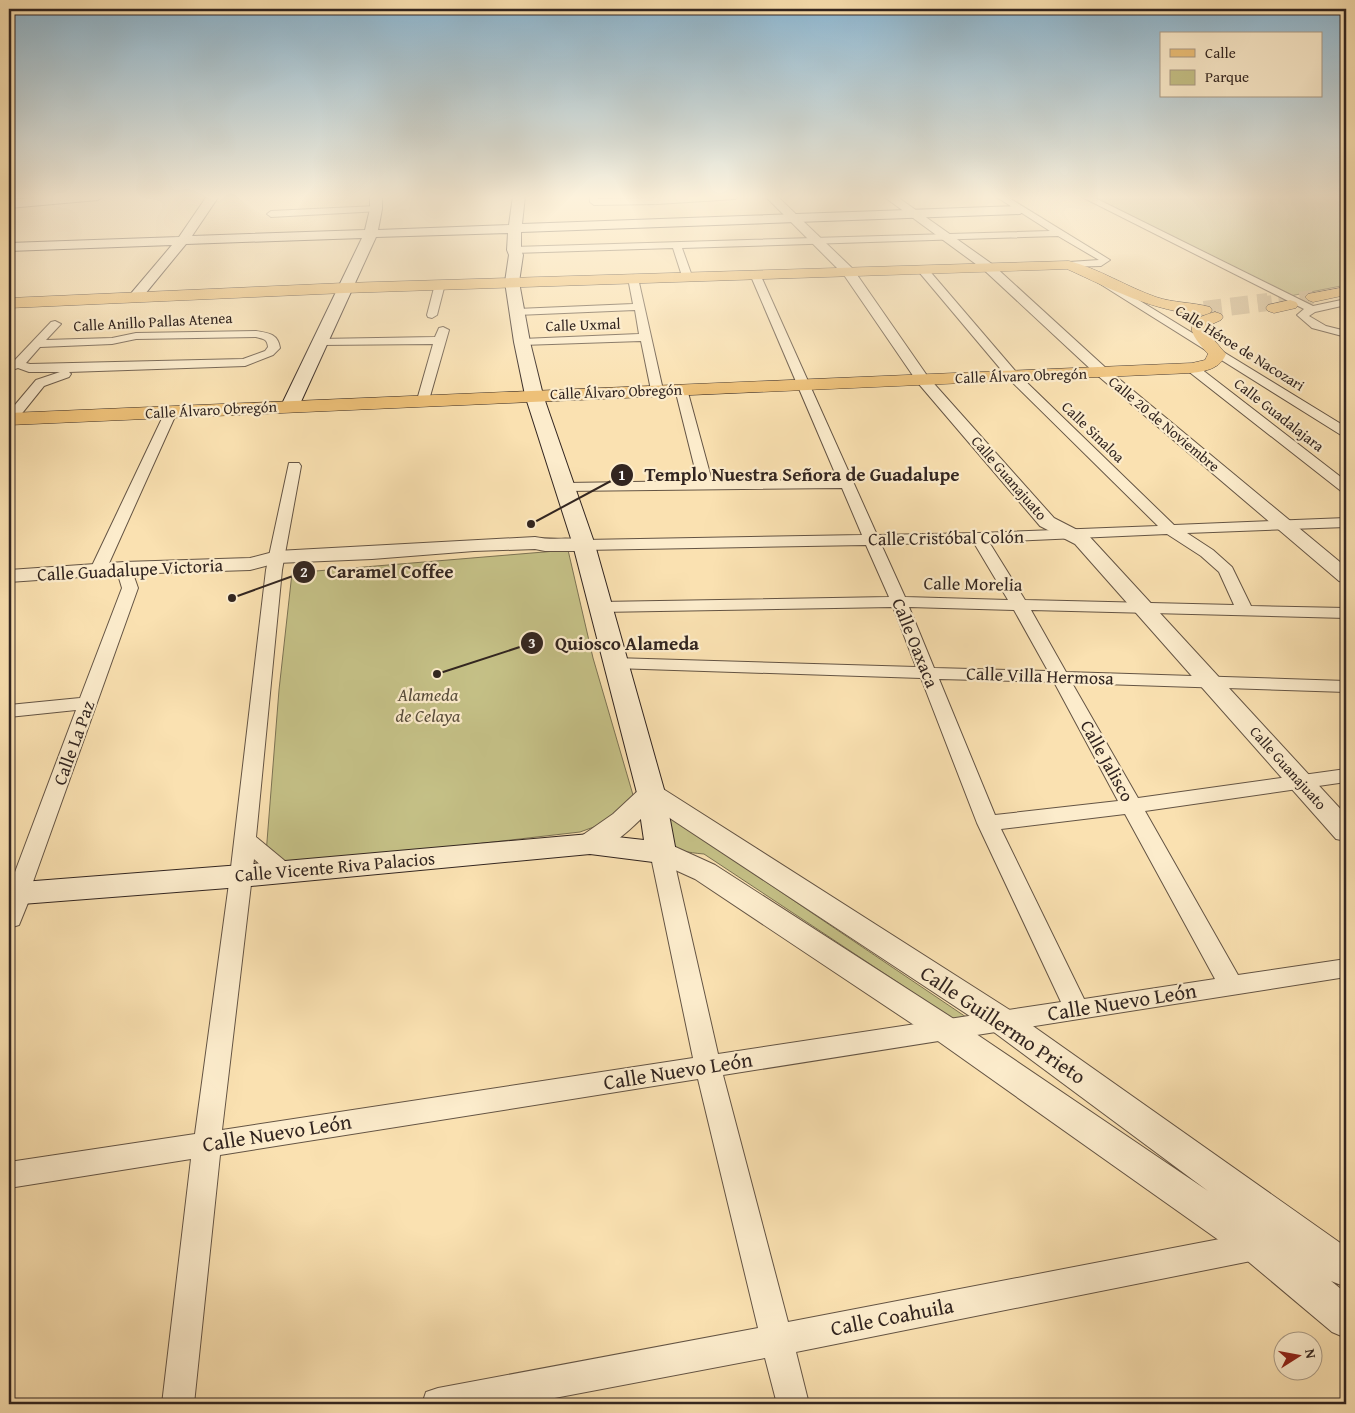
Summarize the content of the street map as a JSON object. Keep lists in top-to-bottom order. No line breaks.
{"streets":{"main road":["Calle Álvaro Obregón","Calle Vicente Riva Palacios"],"street":["Calle Anillo Pallas Atenea","Calle Uxmal","Calle Héroe de Nacozari","Calle Guadalajara","Calle 20 de Noviembre","Calle Sinaloa","Calle Guanajuato","Calle Cristóbal Colón","Calle Guadalupe Victoria","Calle Morelia","Calle Oaxaca","Calle Villa Hermosa","Calle La Paz","Calle Jalisco","Calle Nuevo León","Calle Guillermo Prieto","Calle Coahuila"]},"crossings":[["Calle Héroe de Nacozari","Calle Álvaro Obregón"],["Calle Álvaro Obregón","Calle Guadalajara"],["Calle Álvaro Obregón","Calle 20 de Noviembre"],["Calle Álvaro Obregón","Calle Sinaloa"],["Calle Álvaro Obregón","Calle Guanajuato"],["Calle Álvaro Obregón","Calle Oaxaca"],["Calle 20 de Noviembre","Calle Cristóbal Colón"],["Calle Sinaloa","Calle Cristóbal Colón"],["Calle Sinaloa","Calle Morelia"],["Calle Guanajuato","Calle Cristóbal Colón"],["Calle Guanajuato","Calle Morelia"],["Calle Guanajuato","Calle Villa Hermosa"],["Calle Cristóbal Colón","Calle Guadalupe Victoria"],["Calle Cristóbal Colón","Calle Oaxaca"],["Calle Cristóbal Colón","Calle Jalisco"],["Calle Guadalupe Victoria","Calle La Paz"],["Calle Morelia","Calle Oaxaca"],["Calle Morelia","Calle Jalisco"],["Calle Oaxaca","Calle Villa Hermosa"],["Calle Oaxaca","Calle Nuevo León"],["Calle Villa Hermosa","Calle Jalisco"],["Calle La Paz","Calle Vicente Riva Palacios"],["Calle Jalisco","Calle Nuevo León"],["Calle Vicente Riva Palacios","Calle Guillermo Prieto"],["Calle Nuevo León","Calle Guillermo Prieto"],["Calle Guillermo Prieto","Calle Coahuila"]],"parks":["Alameda de Celaya"],"places":["Templo Nuestra Señora de Guadalupe","Caramel Coffee","Quiosco Alameda"],"legend":["Calle","Parque"],"north":"right"}
